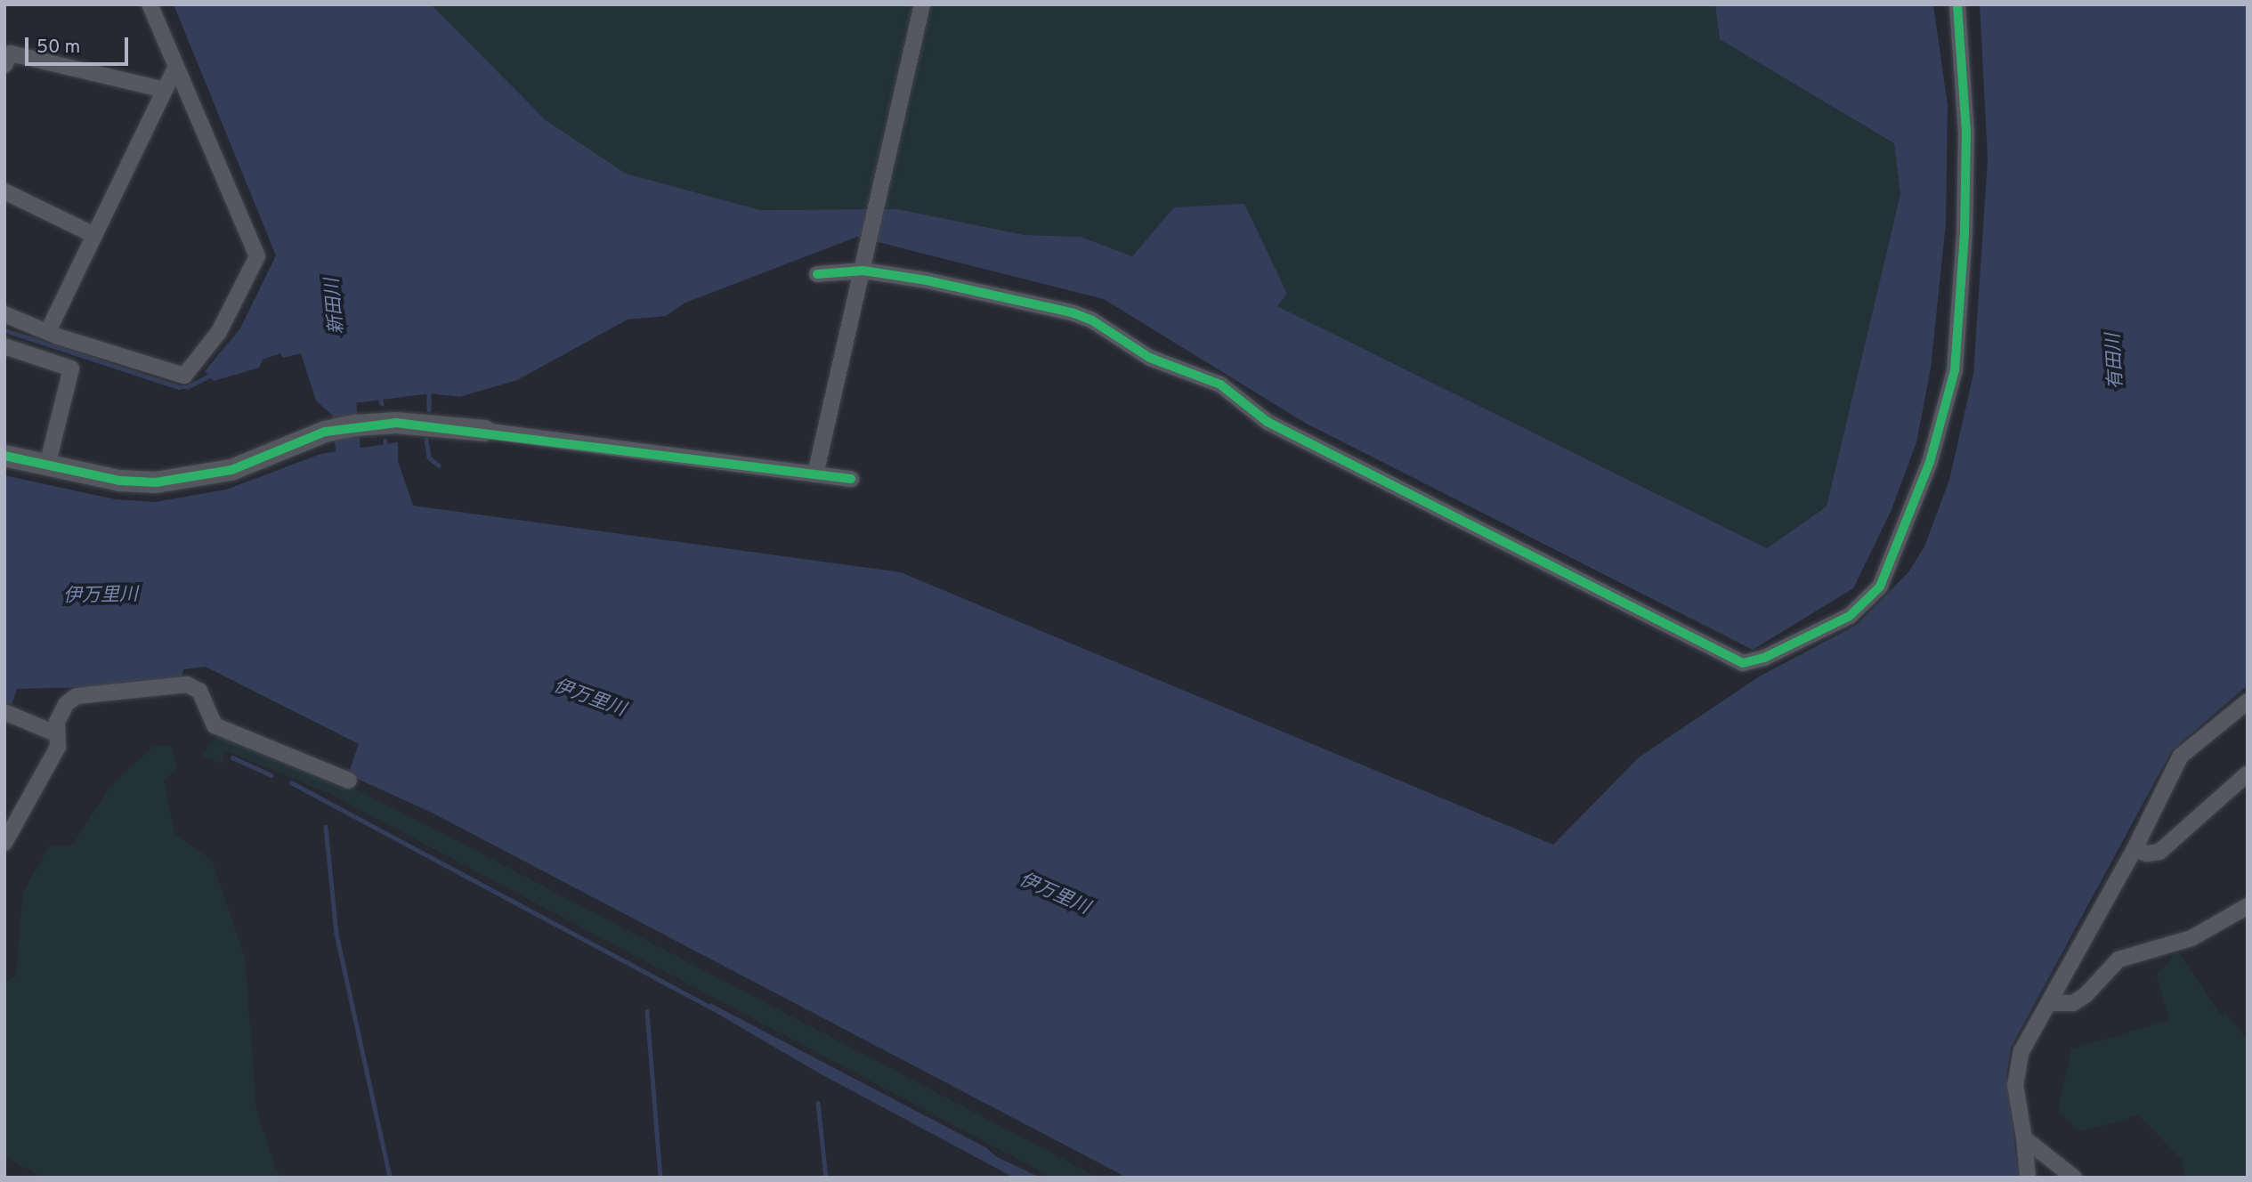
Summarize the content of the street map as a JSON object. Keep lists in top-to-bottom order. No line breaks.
{"water":["新田川","有田川","伊万里川"],"scale_bar":"50 m"}
